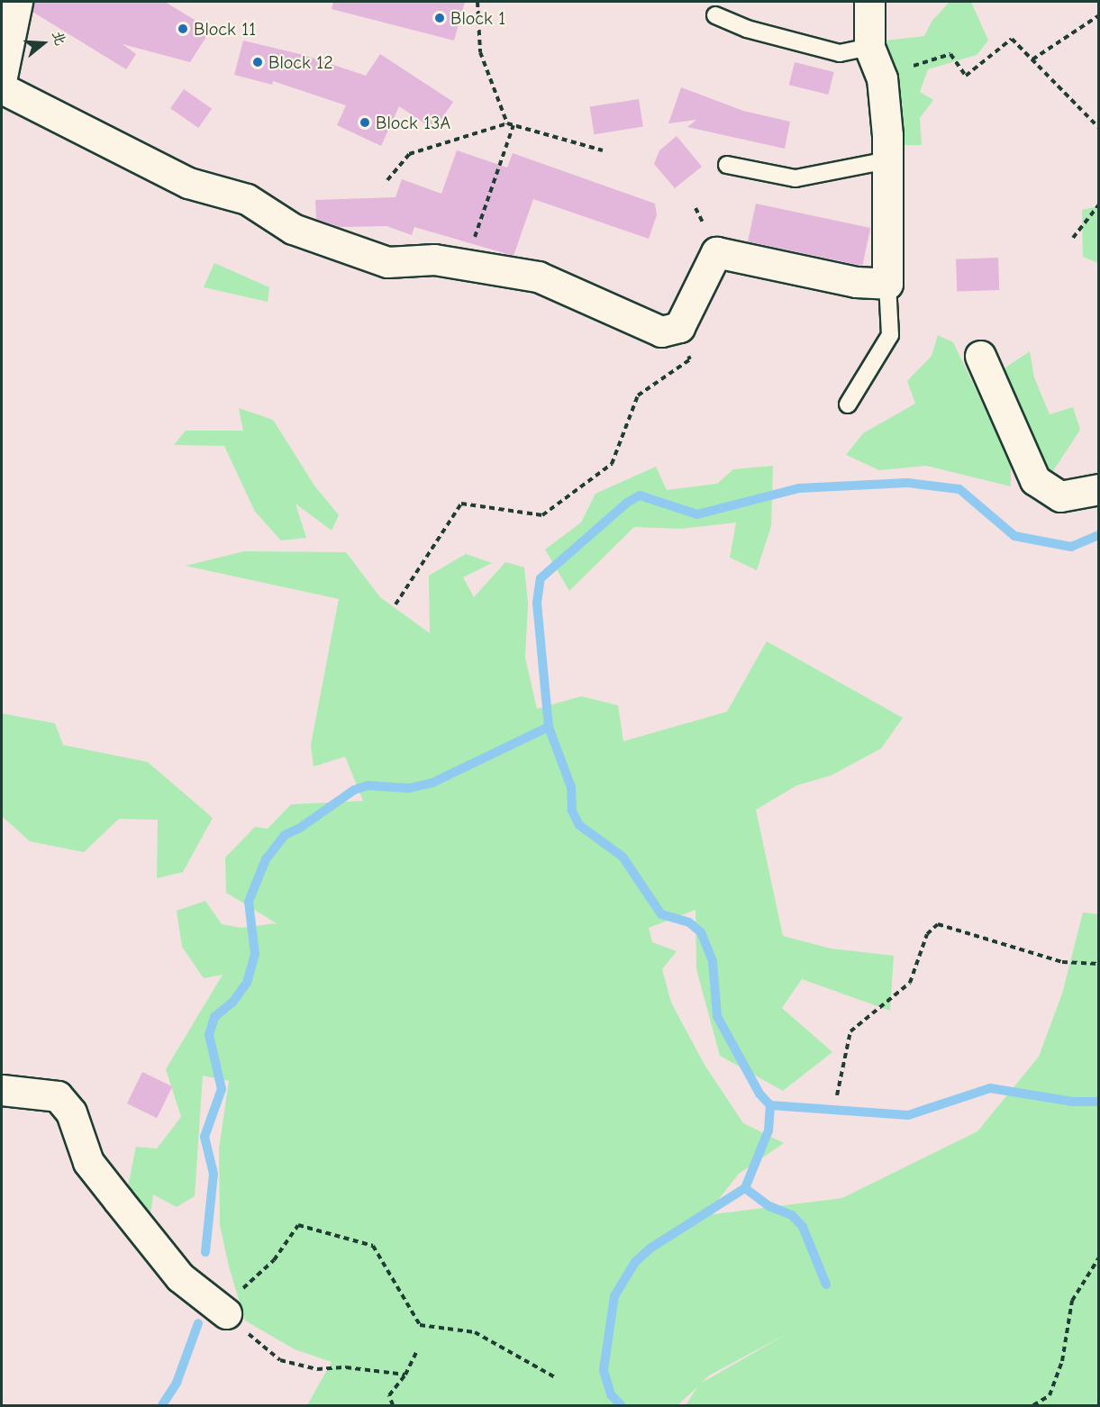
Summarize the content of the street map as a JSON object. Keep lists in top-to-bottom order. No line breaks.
{"places":["Block 1","Block 11","Block 12","Block 13A"],"north":"right"}
